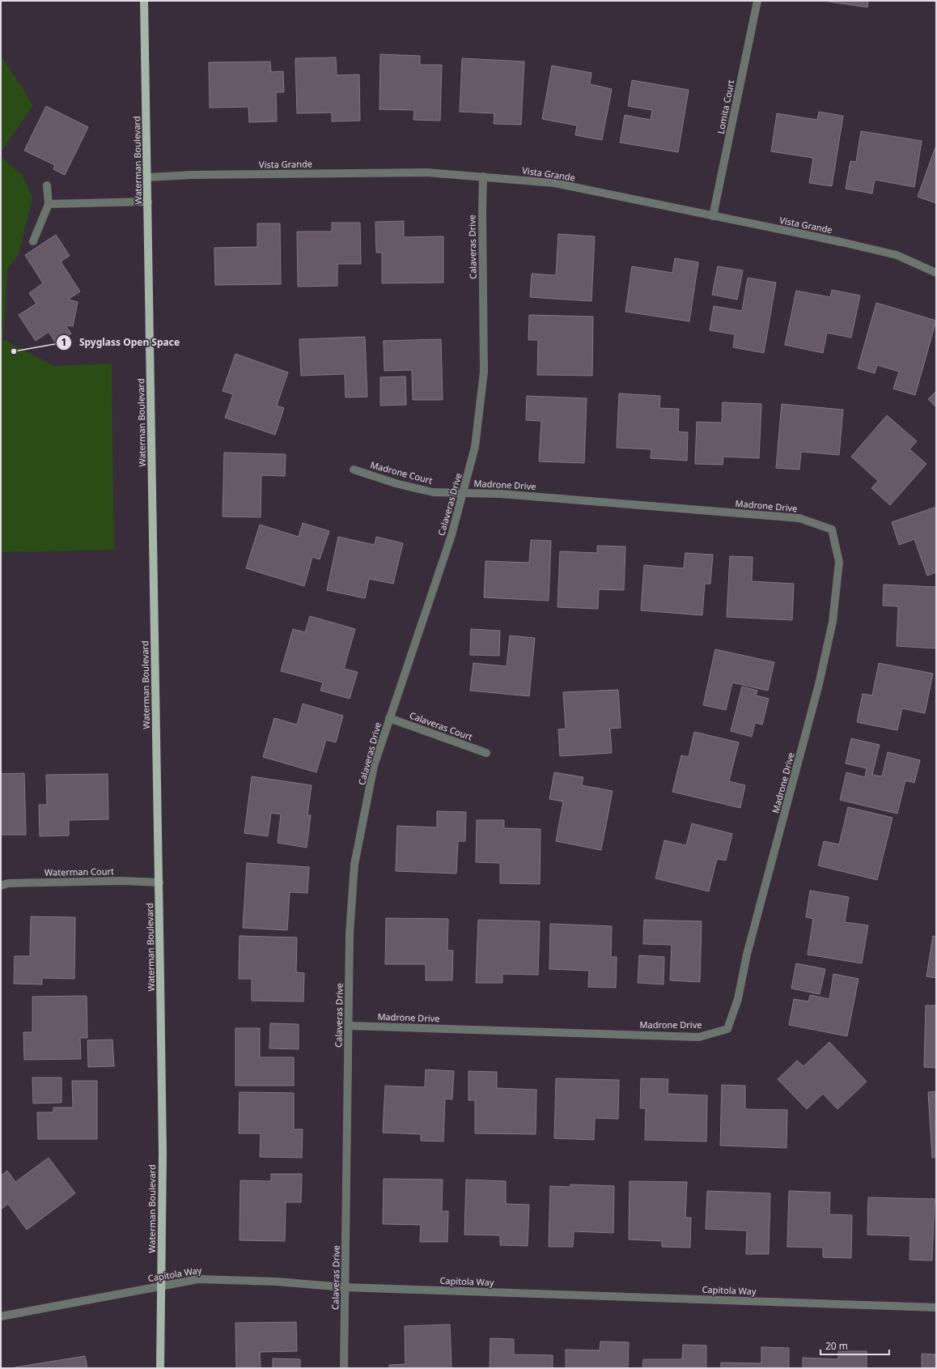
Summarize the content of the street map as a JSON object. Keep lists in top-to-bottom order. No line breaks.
{"streets":{"main road":["Waterman Boulevard"],"street":["Lomita Court","Vista Grande","Calaveras Drive","Madrone Court","Madrone Drive","Calaveras Court","Waterman Court","Capitola Way"]},"crossings":[["Lomita Court","Vista Grande"],["Waterman Boulevard","Vista Grande"],["Waterman Boulevard","Waterman Court"],["Waterman Boulevard","Capitola Way"],["Vista Grande","Calaveras Drive"],["Calaveras Drive","Madrone Court"],["Calaveras Drive","Madrone Drive"],["Calaveras Drive","Calaveras Court"],["Calaveras Drive","Capitola Way"],["Madrone Court","Madrone Drive"]],"places":["Spyglass Open Space"],"scale_bar":"20 m"}
